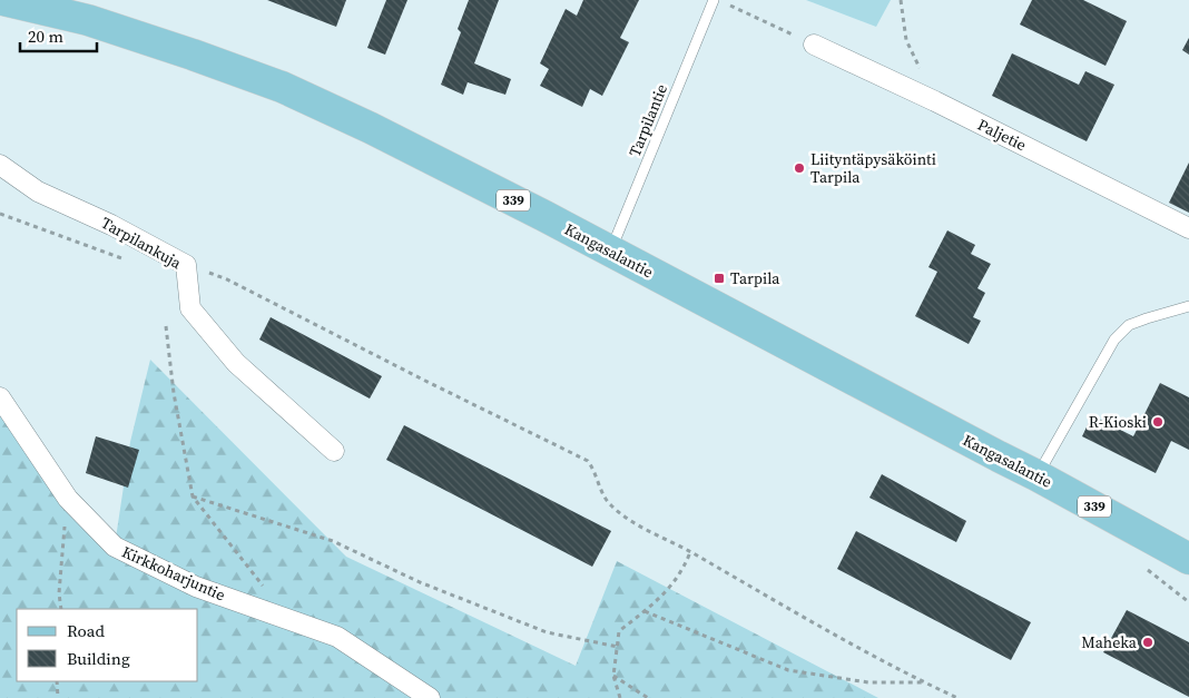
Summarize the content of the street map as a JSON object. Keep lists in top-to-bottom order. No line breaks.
{"streets":{"main road":["339","Kangasalantie"],"street":["Paljetie","Tarpilankuja","Kirkkoharjuntie"],"lane":["Tarpilantie"]},"crossings":[["Tarpilantie","Kangasalantie"]],"places":{"other":["Liityntäpysäköinti Tarpila","R-Kioski","Maheka"],"transit":["Tarpila"]},"legend":["Road","Building"],"scale_bar":"20 m"}
